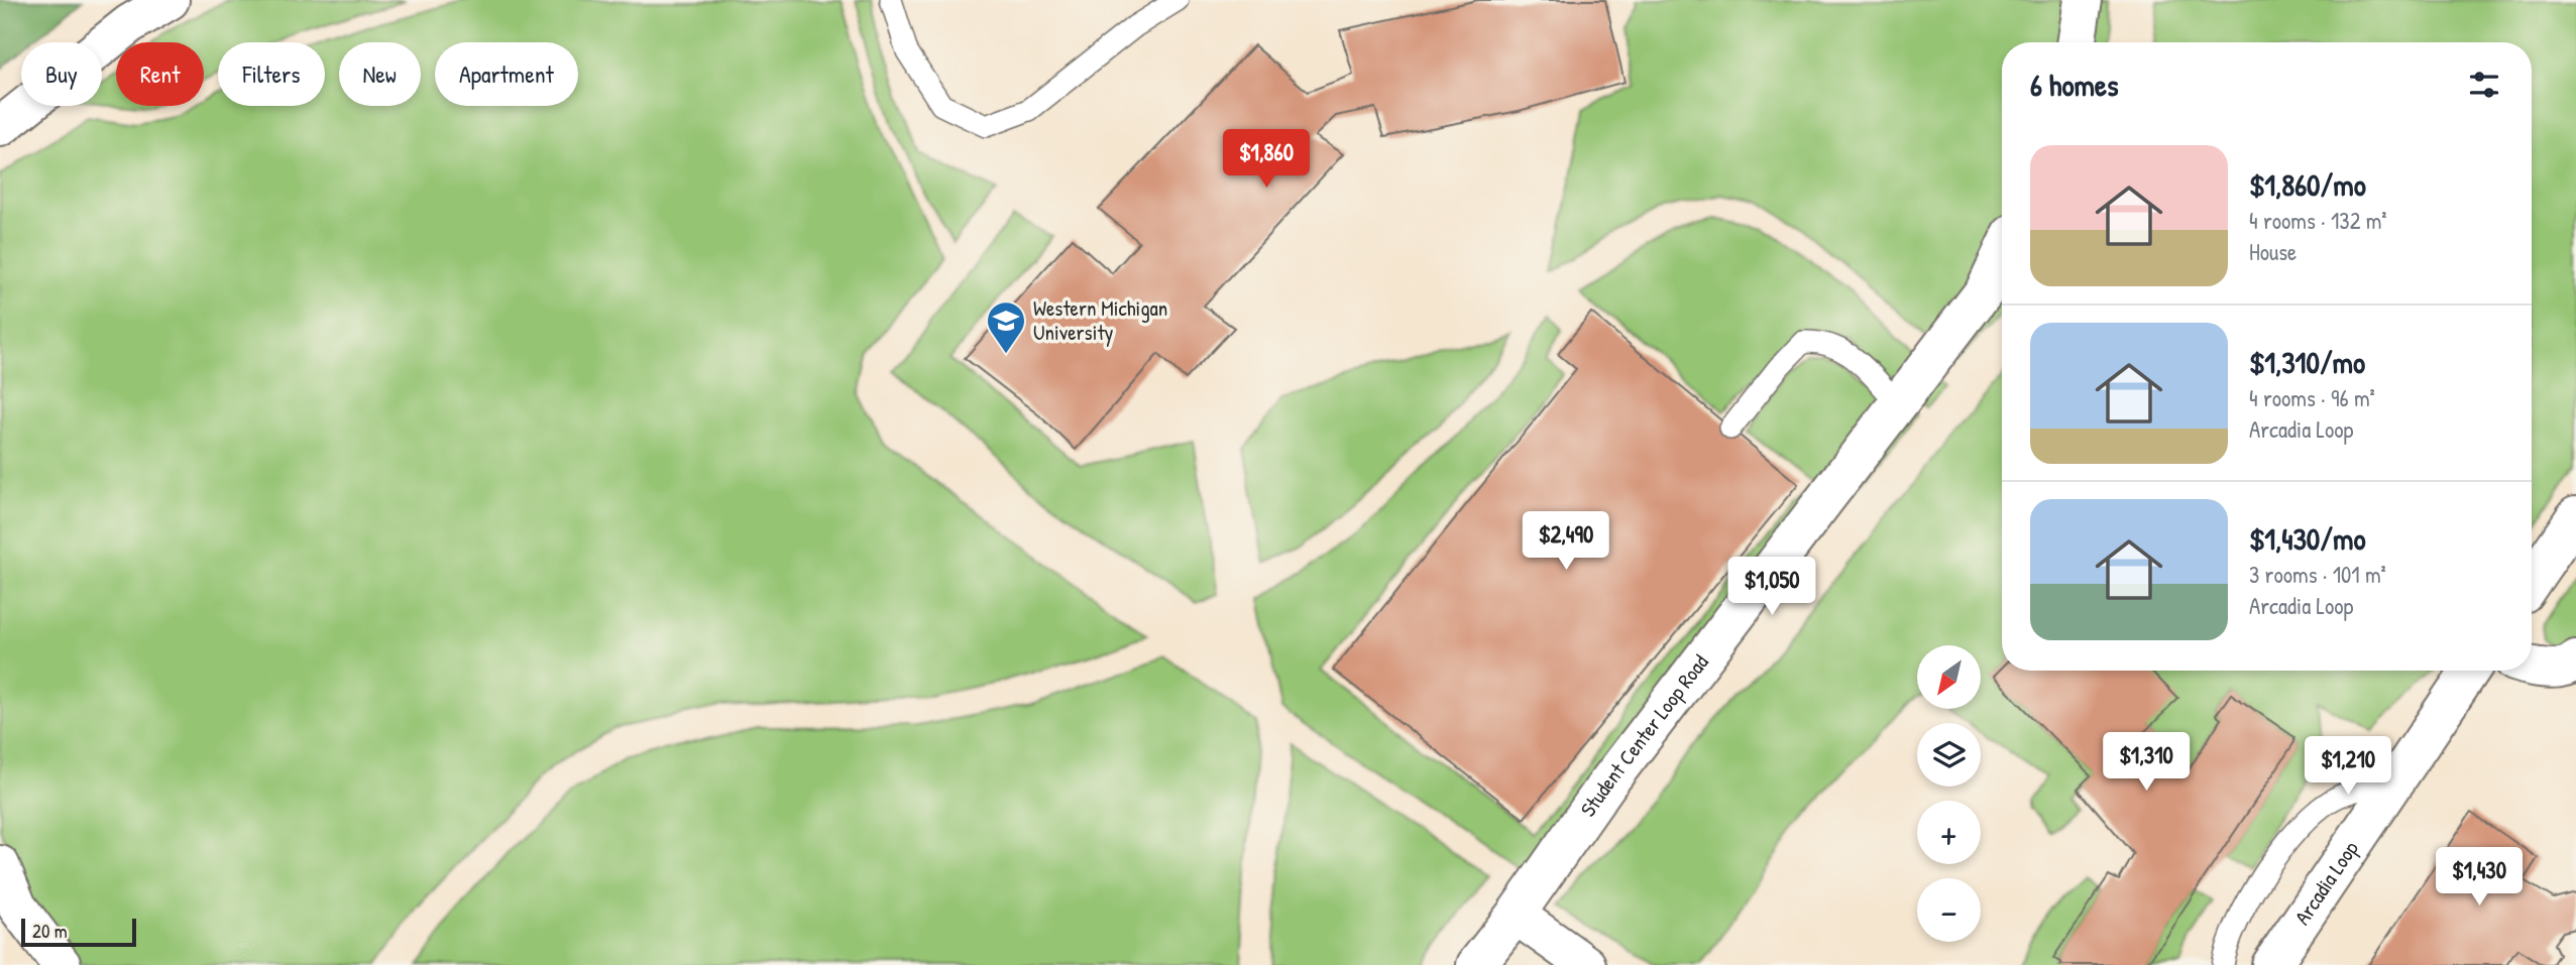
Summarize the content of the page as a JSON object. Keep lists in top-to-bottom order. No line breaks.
{"streets":{"street":["Student Center Loop Road","Arcadia Loop"]},"places":{"school or university":["Western Michigan University"]},"scale_bar":"20 m","north":"bottom left","page":{"chip":["Buy","Rent","Filters","New","Apartment"],"heading":"6 homes","list":[{"name":"$1,860/mo","note":"4 rooms · 132 m² · House"},{"name":"$1,310/mo","note":"4 rooms · 96 m² · Arcadia Loop"},{"name":"$1,430/mo","note":"3 rooms · 101 m² · Arcadia Loop"}],"price":["$1,860","$2,490","$1,050","$1,310","$1,210","$1,430"],"map_buttons":["+","−"],"scale":"20 m"}}
